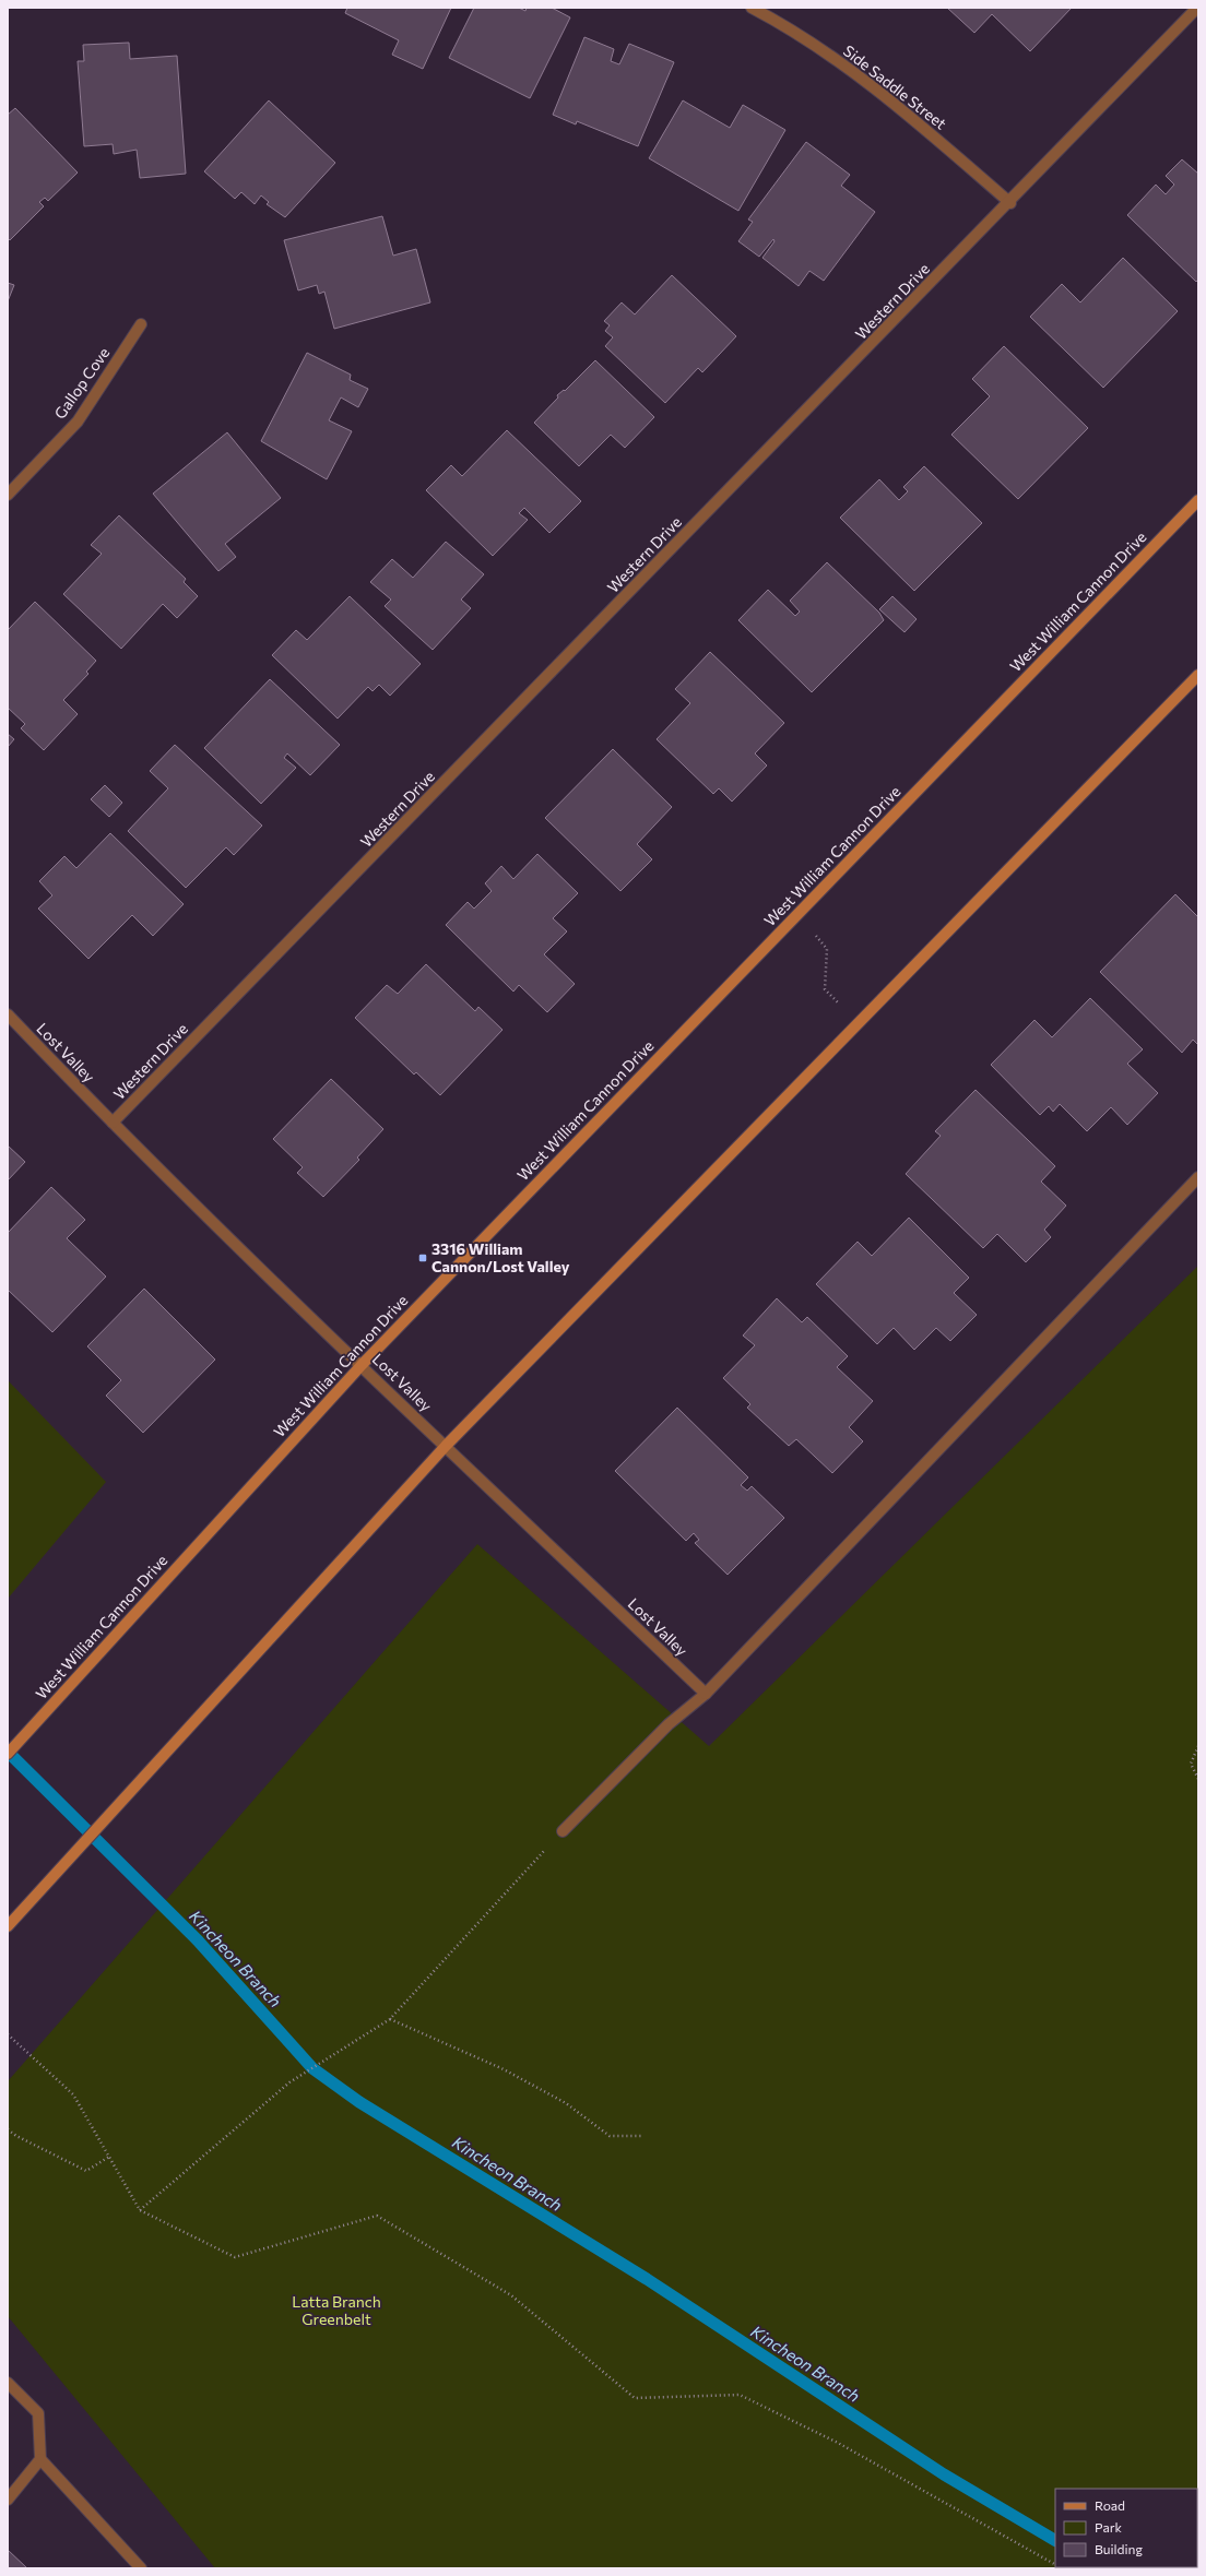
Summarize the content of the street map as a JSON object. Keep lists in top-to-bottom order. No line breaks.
{"streets":{"main road":["West William Cannon Drive"],"street":["Side Saddle Street","Western Drive","Gallop Cove","Lost Valley"]},"crossings":[["Side Saddle Street","Western Drive"],["Western Drive","Lost Valley"],["West William Cannon Drive","Lost Valley"]],"water":["Kincheon Branch"],"parks":["Latta Branch Greenbelt"],"places":{"transit":["3316 William Cannon/Lost Valley"]},"legend":["Road","Park","Building"]}
